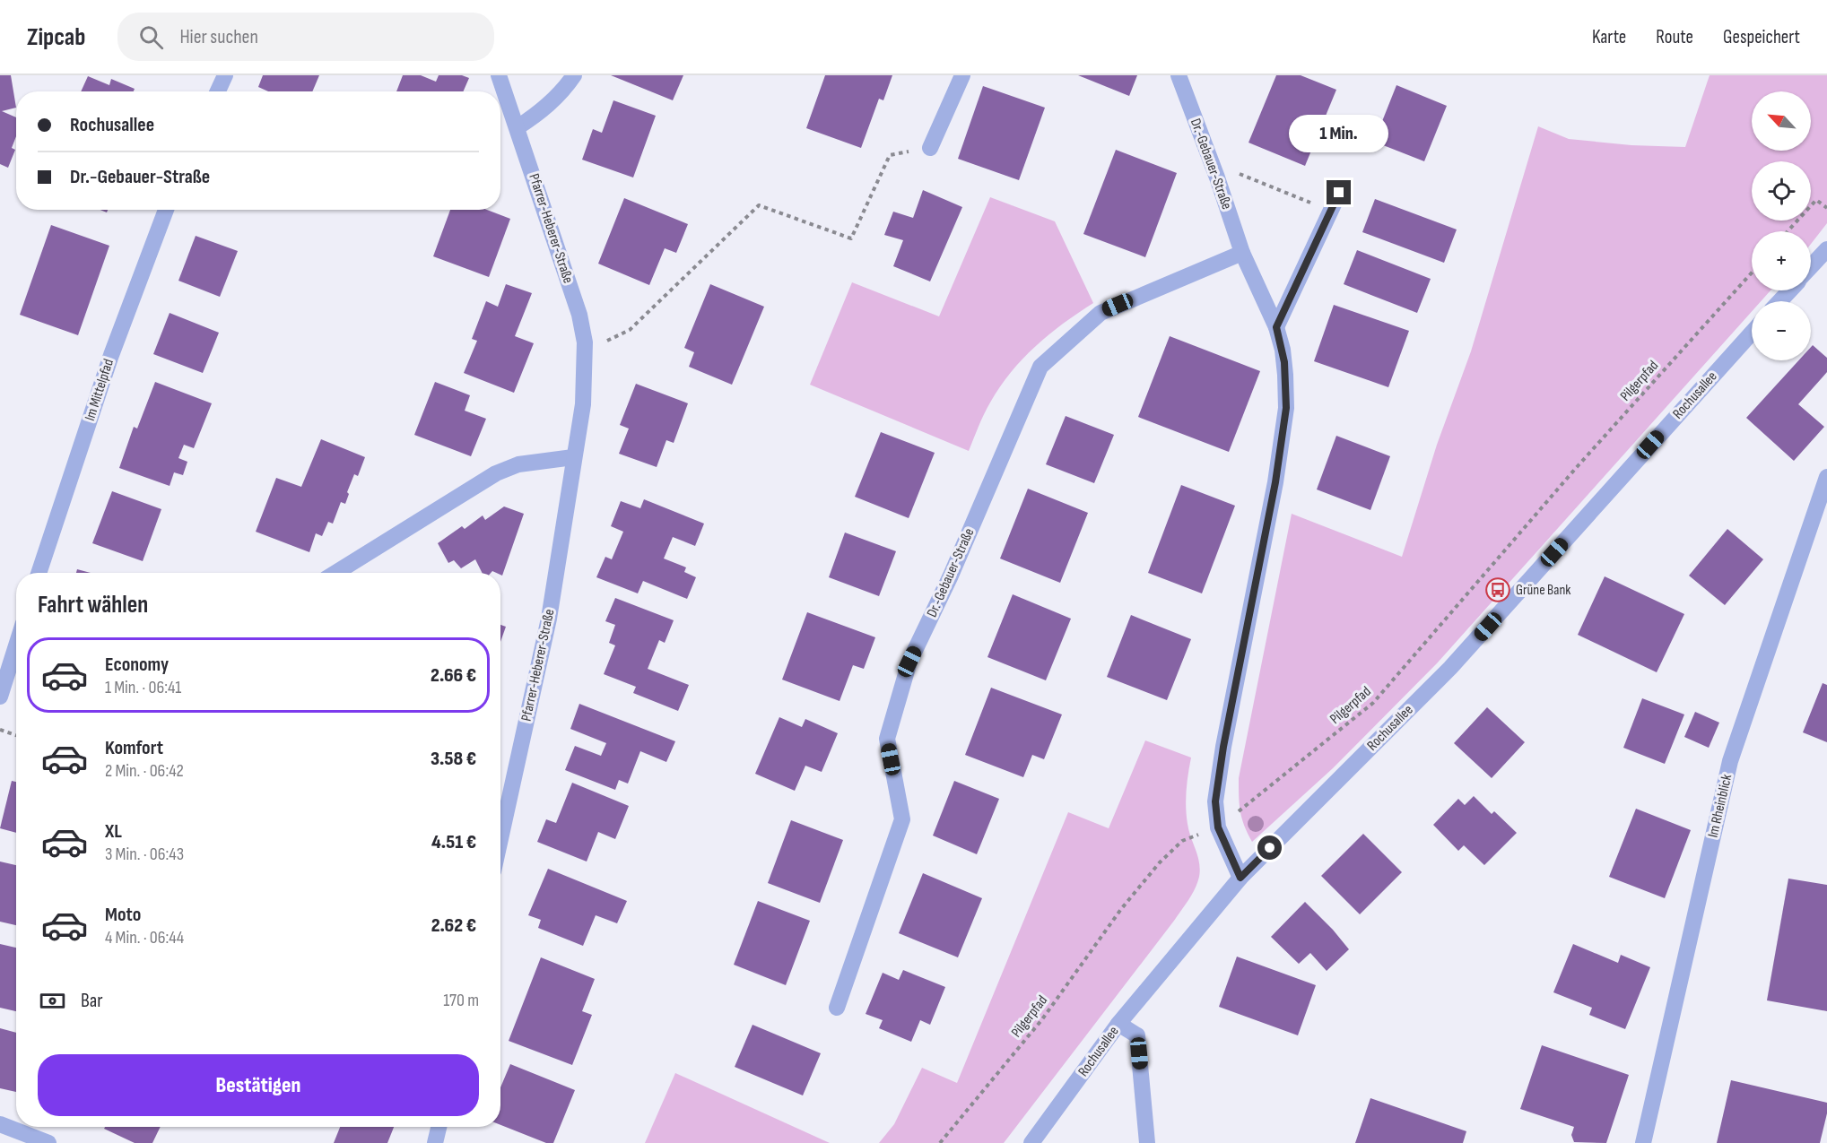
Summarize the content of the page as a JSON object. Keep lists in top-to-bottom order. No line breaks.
{"streets":{"street":["Dr.-Gebauer-Straße","Pfarrer-Heberer-Straße","Im Mittelpfad","Rochusallee","Im Rheinblick"],"path":["Pilgerpfad"]},"crossings":[["Dr.-Gebauer-Straße","Pilgerpfad"],["Dr.-Gebauer-Straße","Rochusallee"]],"places":{"bus stop":["Grüne Bank"]},"north":"top left","page":{"header":"Zipcab","search":"Hier suchen","nav":["Karte","Route","Gespeichert"],"map_buttons":["+","−"],"banner":["Rochusallee","Dr.-Gebauer-Straße"],"bubble":"1 Min.","heading":"Fahrt wählen","list":[{"name":"Economy","note":"1 Min. · 06:41","value":"2.66 €"},{"name":"Komfort","note":"2 Min. · 06:42","value":"3.58 €"},{"name":"XL","note":"3 Min. · 06:43","value":"4.51 €"},{"name":"Moto","note":"4 Min. · 06:44","value":"2.62 €"}],"pay":["Bar","170 m"],"buttons":"Bestätigen"}}
